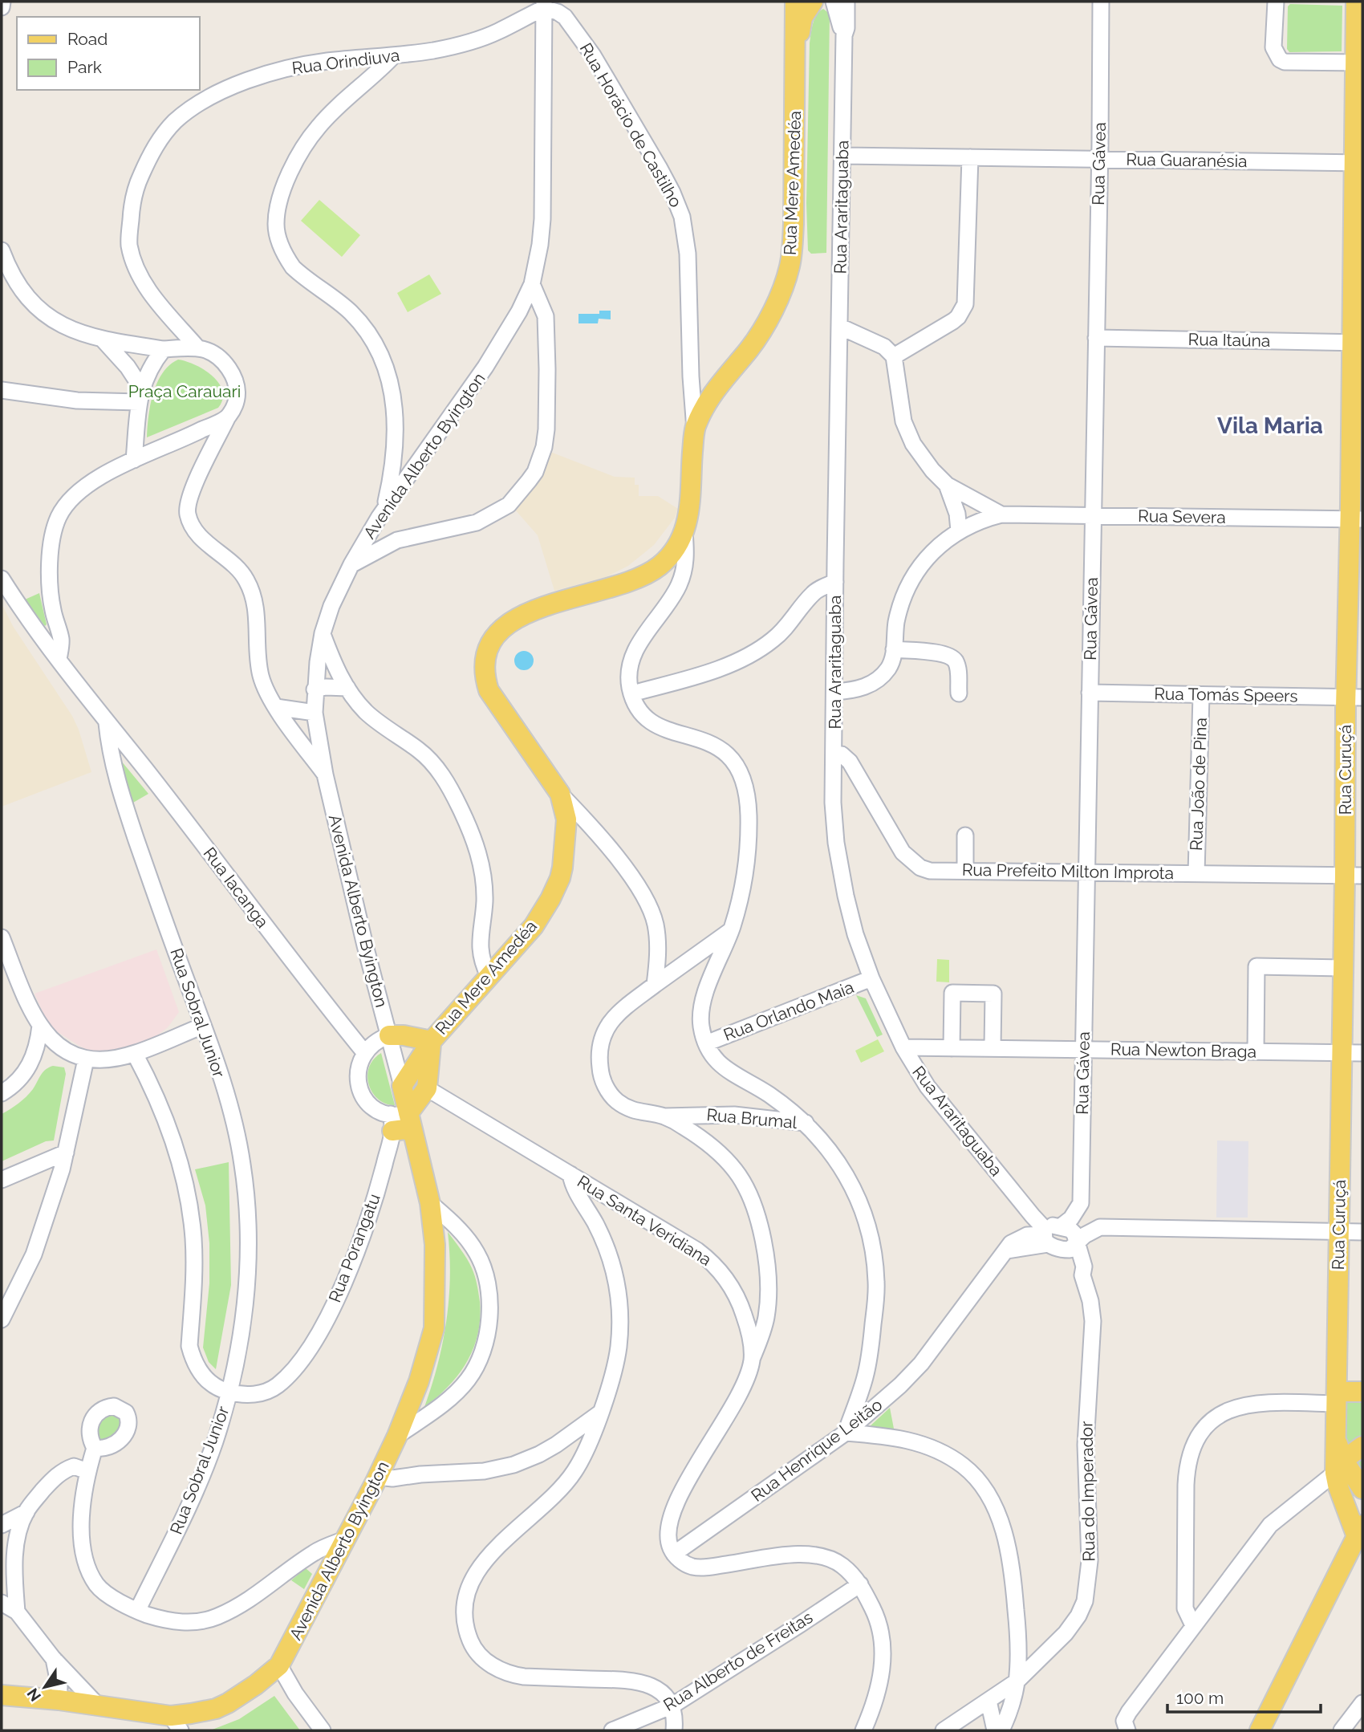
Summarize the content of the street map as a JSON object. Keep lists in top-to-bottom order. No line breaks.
{"streets":{"main road":["Rua Mere Amedéa","Avenida Alberto Byington","Rua Curuçá"],"street":["Rua Orindiuva","Rua Horácio de Castilho","Rua Guaranésia","Rua Gávea","Rua Araritaguaba","Rua Itaúna","Rua Severa","Rua Tomás Speers","Rua João de Pina","Rua Prefeito Milton Improta","Rua Iacanga","Rua Orlando Maia","Rua Sobral Junior","Rua Newton Braga","Rua Brumal","Rua Santa Veridiana","Rua Porangatu","Rua Henrique Leitão","Rua do Imperador","Rua Alberto de Freitas"]},"crossings":[["Rua Orindiuva","Rua Horácio de Castilho"],["Rua Orindiuva","Avenida Alberto Byington"],["Rua Horácio de Castilho","Rua Mere Amedéa"],["Rua Horácio de Castilho","Avenida Alberto Byington"],["Rua Guaranésia","Rua Gávea"],["Rua Guaranésia","Rua Araritaguaba"],["Rua Guaranésia","Rua Curuçá"],["Rua Gávea","Rua Itaúna"],["Rua Gávea","Rua Severa"],["Rua Gávea","Rua Tomás Speers"],["Rua Gávea","Rua Prefeito Milton Improta"],["Rua Gávea","Rua Newton Braga"],["Rua Mere Amedéa","Avenida Alberto Byington"],["Rua Mere Amedéa","Rua Santa Veridiana"],["Rua Araritaguaba","Rua Prefeito Milton Improta"],["Rua Araritaguaba","Rua Orlando Maia"],["Rua Araritaguaba","Rua Newton Braga"],["Rua Araritaguaba","Rua Henrique Leitão"],["Rua Araritaguaba","Rua do Imperador"],["Rua Itaúna","Rua Curuçá"],["Avenida Alberto Byington","Rua Porangatu"],["Rua Severa","Rua Curuçá"],["Rua Tomás Speers","Rua Curuçá"],["Rua Tomás Speers","Rua João de Pina"],["Rua Curuçá","Rua Prefeito Milton Improta"],["Rua Curuçá","Rua Newton Braga"],["Rua João de Pina","Rua Prefeito Milton Improta"],["Rua Iacanga","Rua Sobral Junior"],["Rua Sobral Junior","Rua Porangatu"],["Rua Santa Veridiana","Rua Henrique Leitão"],["Rua Henrique Leitão","Rua do Imperador"]],"districts":["Vila Maria"],"parks":["Praça Carauari"],"legend":["Road","Park"],"scale_bar":"100 m","north":"bottom left"}
